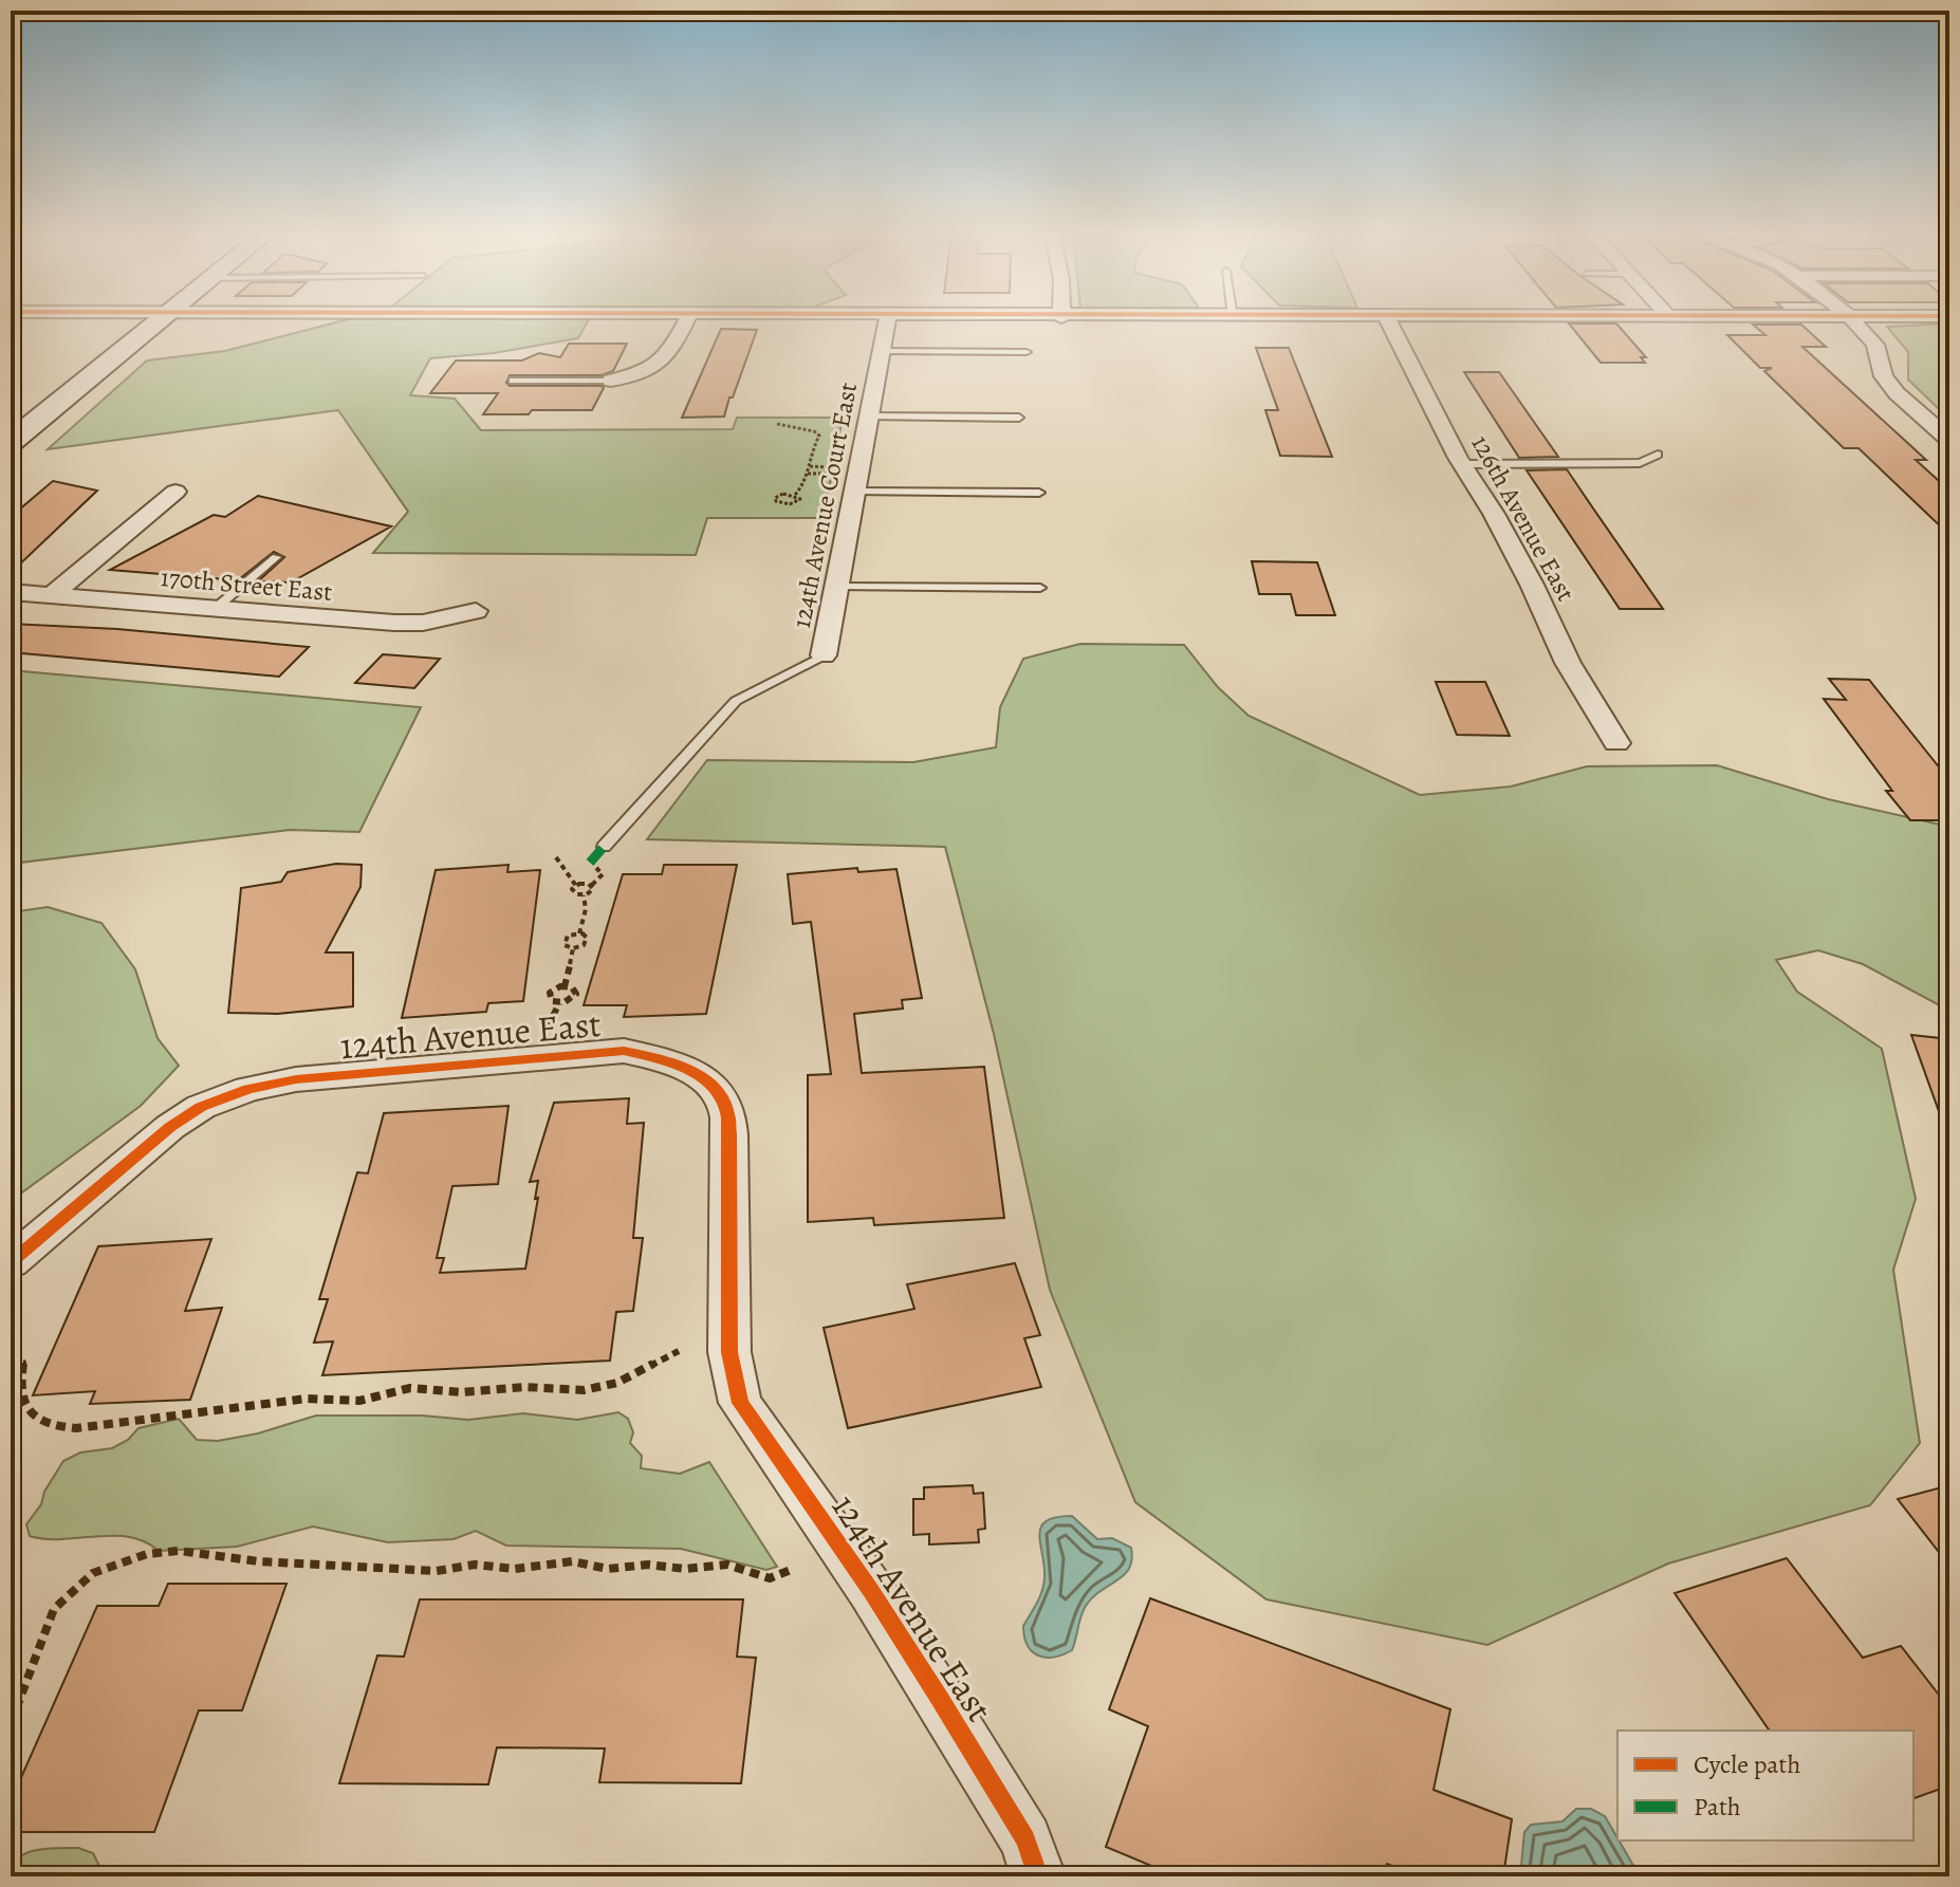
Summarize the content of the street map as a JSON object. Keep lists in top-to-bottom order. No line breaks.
{"streets":{"street":["124th Avenue Court East","126th Avenue East","170th Street East","124th Avenue East"]},"legend":["Cycle path","Path"]}
